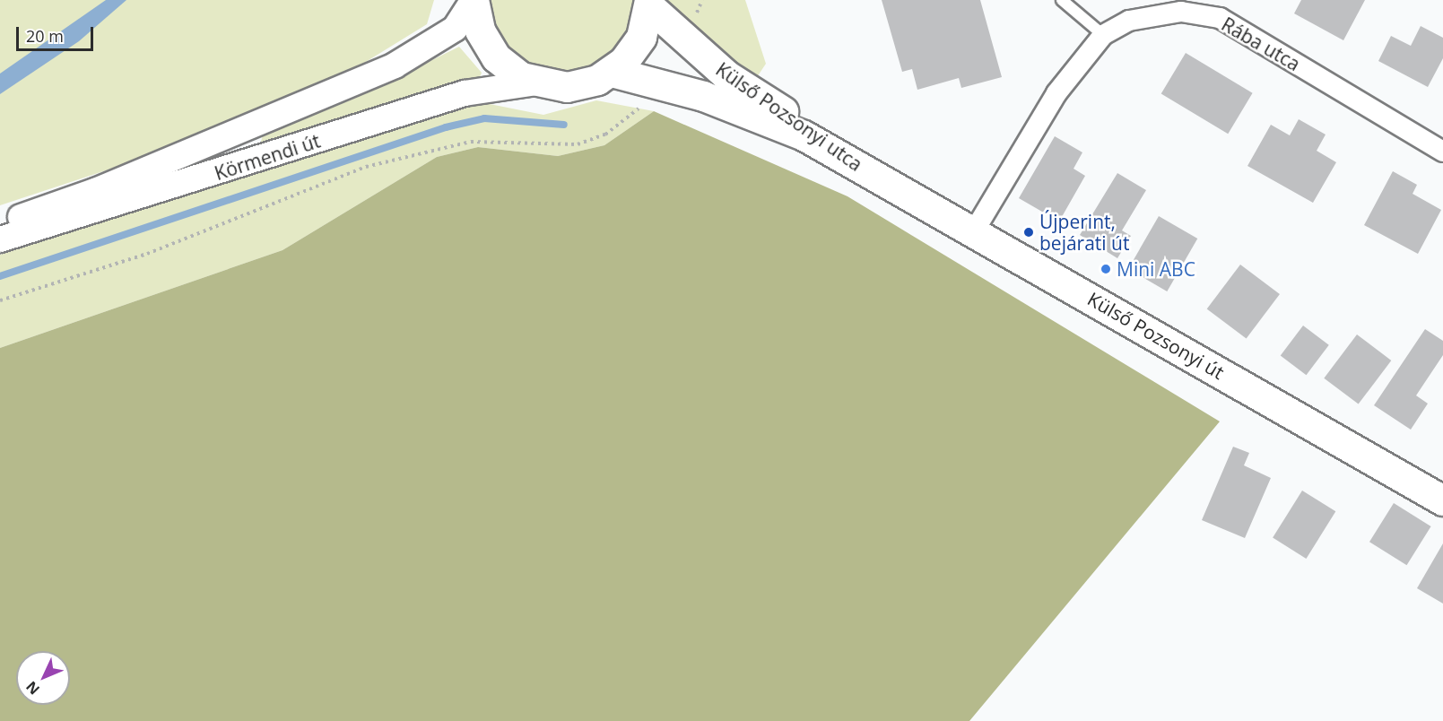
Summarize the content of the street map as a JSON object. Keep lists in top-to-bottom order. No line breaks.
{"streets":{"main road":["Külső Pozsonyi utca","Külső Pozsonyi út"],"street":["Rába utca","Körmendi út"]},"crossings":[["Rába utca","Külső Pozsonyi út"],["Külső Pozsonyi utca","Külső Pozsonyi út"]],"places":["Újperint, bejárati út","Mini ABC"],"scale_bar":"20 m","north":"bottom left"}
